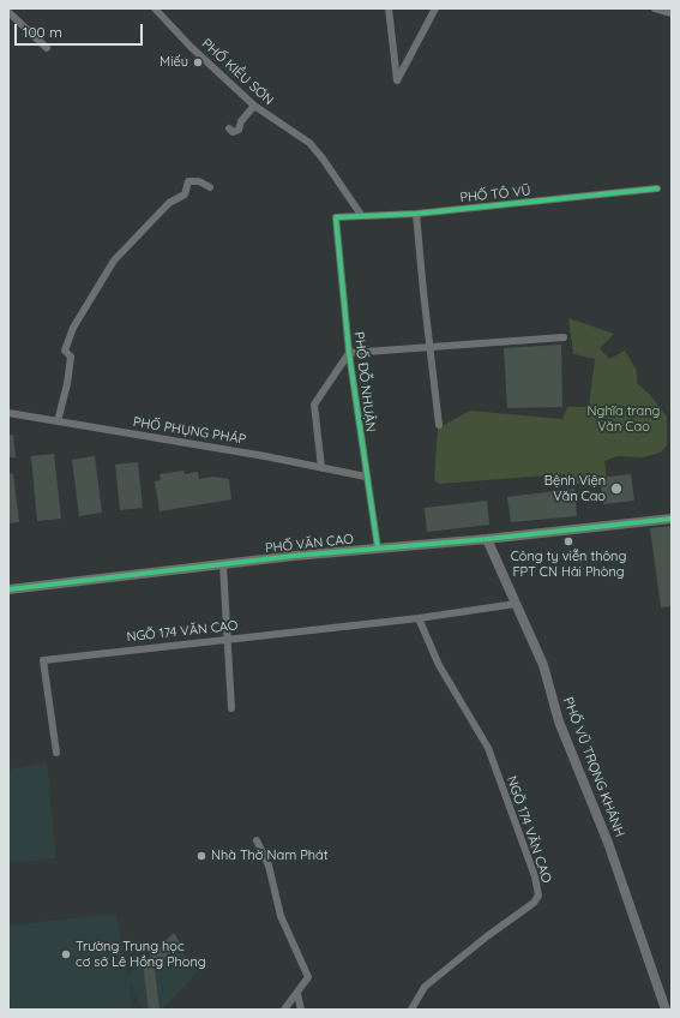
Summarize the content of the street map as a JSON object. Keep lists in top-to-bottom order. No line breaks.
{"streets":{"street":["PHỐ KIỀU SƠN","PHỐ TÔ VŨ","PHỐ ĐỖ NHUẬN","PHỐ PHỤNG PHÁP","PHỐ VĂN CAO","NGÕ 174 VĂN CAO","PHỐ VŨ TRỌNG KHÁNH"]},"crossings":[["PHỐ KIỀU SƠN","PHỐ TÔ VŨ"],["PHỐ TÔ VŨ","PHỐ ĐỖ NHUẬN"],["PHỐ ĐỖ NHUẬN","PHỐ PHỤNG PHÁP"],["PHỐ ĐỖ NHUẬN","PHỐ VĂN CAO"],["PHỐ VĂN CAO","PHỐ VŨ TRỌNG KHÁNH"],["NGÕ 174 VĂN CAO","PHỐ VŨ TRỌNG KHÁNH"]],"parks":["Nghĩa trang Văn Cao"],"places":["Miếu","Bệnh Viện Văn Cao","Công ty viễn thông FPT CN Hải Phòng","Nhà Thờ Nam Phát","Trường Trung học cơ sở Lê Hồng Phong"],"scale_bar":"100 m"}
